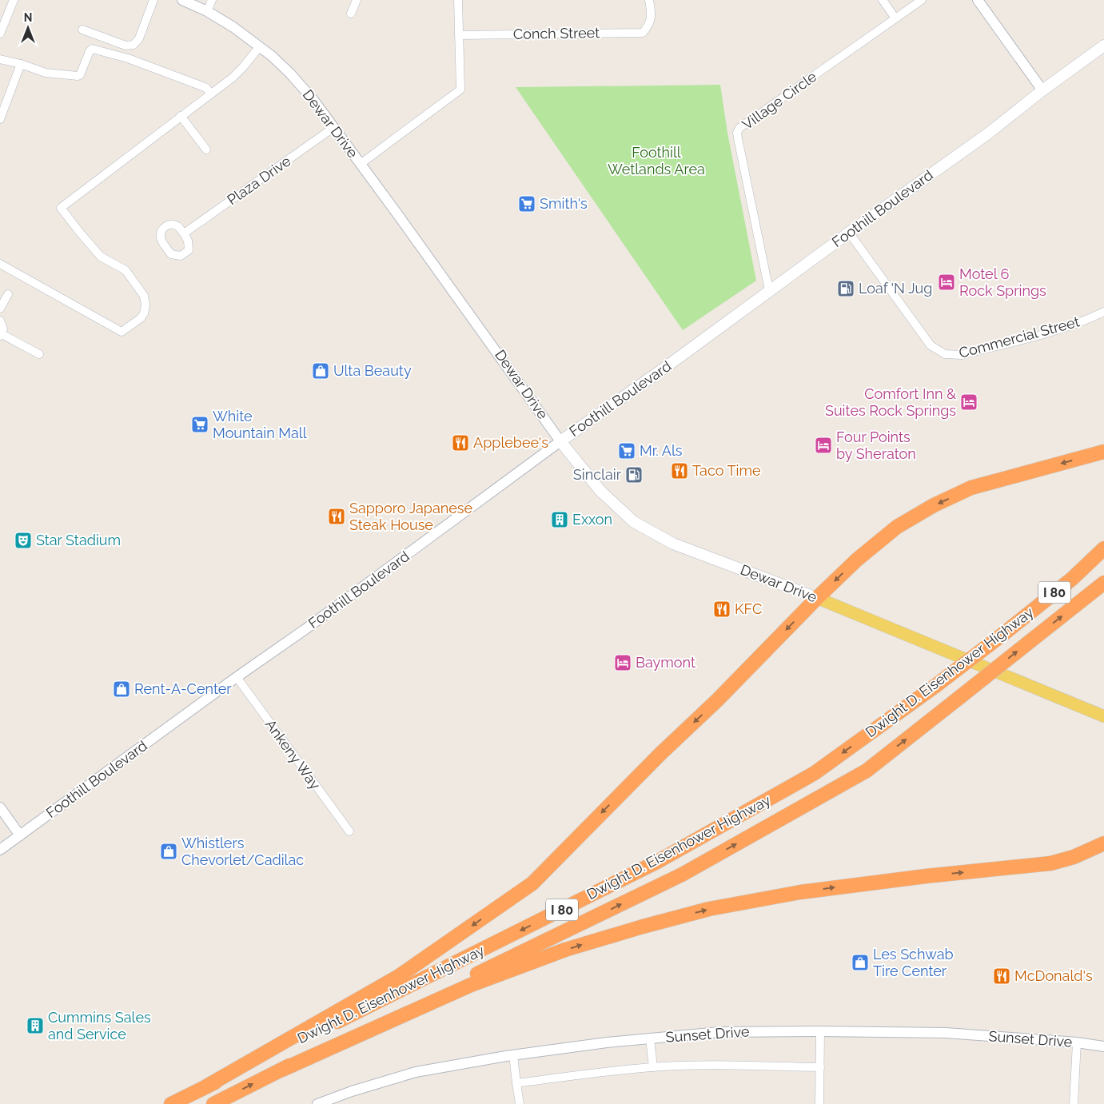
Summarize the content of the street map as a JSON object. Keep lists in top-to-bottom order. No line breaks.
{"streets":{"highway":["I 80","Dwight D. Eisenhower Highway"],"main road":["Dewar Drive","Foothill Boulevard"],"street":["Conch Street","Village Circle","Plaza Drive","Commercial Street","Ankeny Way","Sunset Drive"]},"crossings":[["Village Circle","Foothill Boulevard"],["Dewar Drive","Plaza Drive"],["Dewar Drive","Foothill Boulevard"],["Foothill Boulevard","Commercial Street"],["Foothill Boulevard","Ankeny Way"]],"parks":["Foothill Wetlands Area"],"places":{"supermarket":["Smith's","White Mountain Mall","Mr. Als"],"hotel":["Motel 6 Rock Springs","Comfort Inn & Suites Rock Springs","Four Points by Sheraton","Baymont"],"fuel station":["Loaf 'N Jug","Sinclair"],"shop":["Ulta Beauty","Rent-A-Center","Whistlers Chevorlet/Cadilac","Les Schwab Tire Center"],"restaurant":["Applebee's","Taco Time","Sapporo Japanese Steak House","KFC","McDonald's"],"building":["Exxon","Cummins Sales and Service"],"theatre":["Star Stadium"]},"north":"top"}
